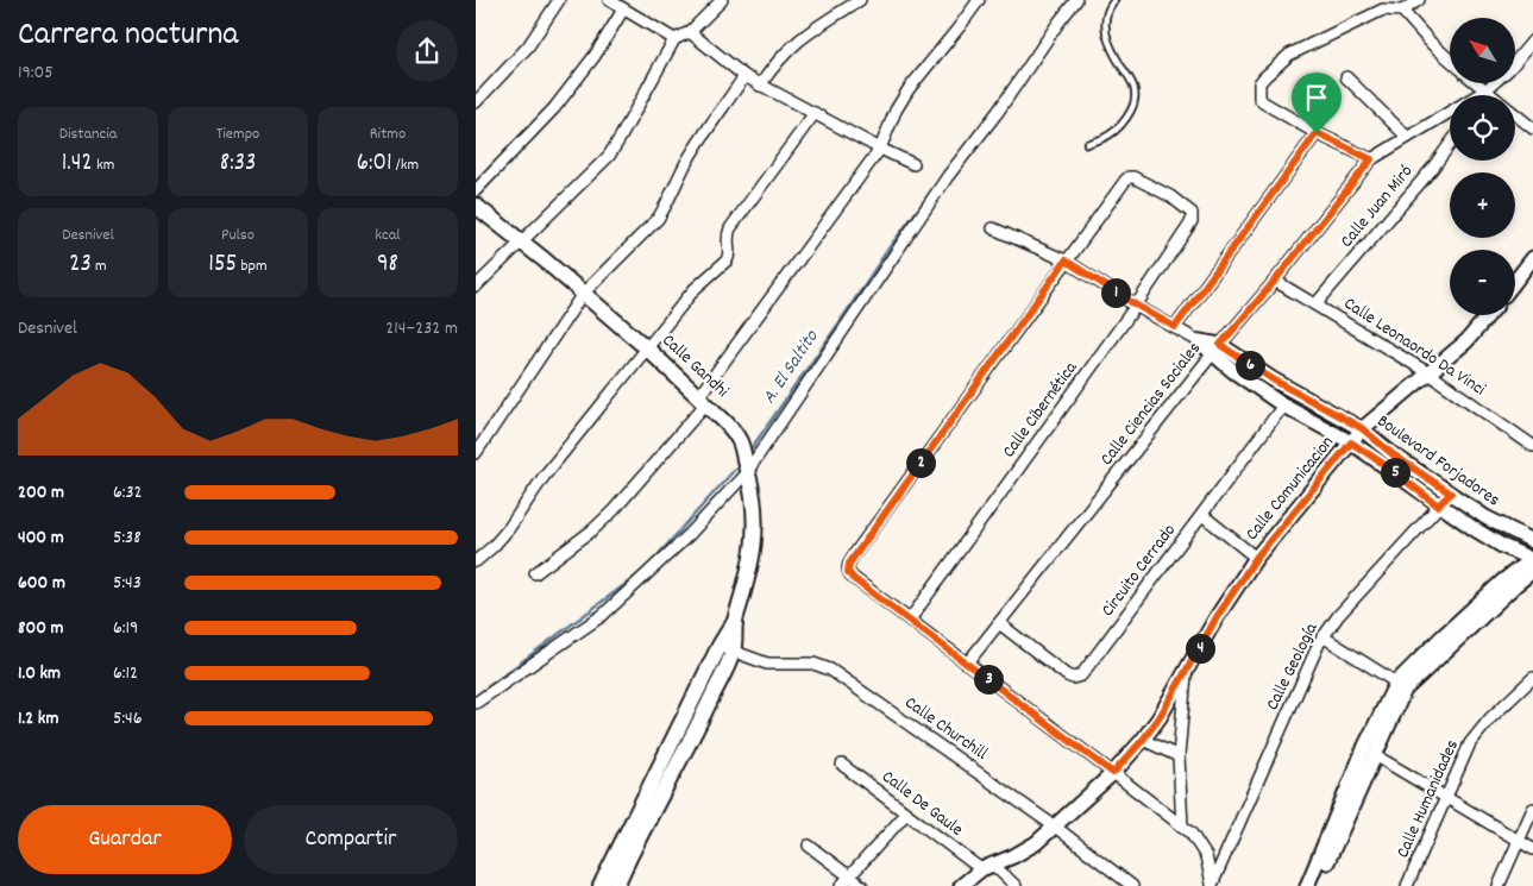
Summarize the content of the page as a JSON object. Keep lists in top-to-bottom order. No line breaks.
{"streets":{"main road":["Calle Gandhi"],"street":["Calle Juan Miró","Calle Leonaordo Da Vinci","Calle Ciencias Sociales","Calle Cibernética","Boulevard Forjadores","Calle Comunicacion","Circuito Cerrado","Calle Geología","Calle Churchill","Calle Humanidades","Calle De Gaule"]},"crossings":[["Calle Juan Miró","Calle Leonaordo Da Vinci"],["Calle Leonaordo Da Vinci","Calle Ciencias Sociales"],["Calle Leonaordo Da Vinci","Calle Comunicacion"],["Calle Gandhi","Calle Churchill"],["Calle Ciencias Sociales","Boulevard Forjadores"],["Calle Ciencias Sociales","Circuito Cerrado"],["Calle Cibernética","Boulevard Forjadores"],["Boulevard Forjadores","Calle Comunicacion"],["Boulevard Forjadores","Circuito Cerrado"],["Boulevard Forjadores","Calle Geología"],["Calle Comunicacion","Calle Churchill"],["Calle Comunicacion","Calle De Gaule"]],"water":["A. El Saltito"],"north":"top left","page":{"heading":["Carrera nocturna","19:05"],"map_buttons":["+","−"],"stats":[["Distancia","1.42 km"],["Tiempo","8:33"],["Ritmo","6:01 /km"],["Desnivel","23 m"],["Pulso","155 bpm"],["kcal","98"]],"pins":["1","6","2","5","4","3"],"chart":["Desnivel","214–232 m"],"list":[{"name":"200 m","note":"6:32"},{"name":"400 m","note":"5:38"},{"name":"600 m","note":"5:43"},{"name":"800 m","note":"6:19"},{"name":"1.0 km","note":"6:12"},{"name":"1.2 km","note":"5:46"}],"buttons":["Guardar","Compartir"]}}
